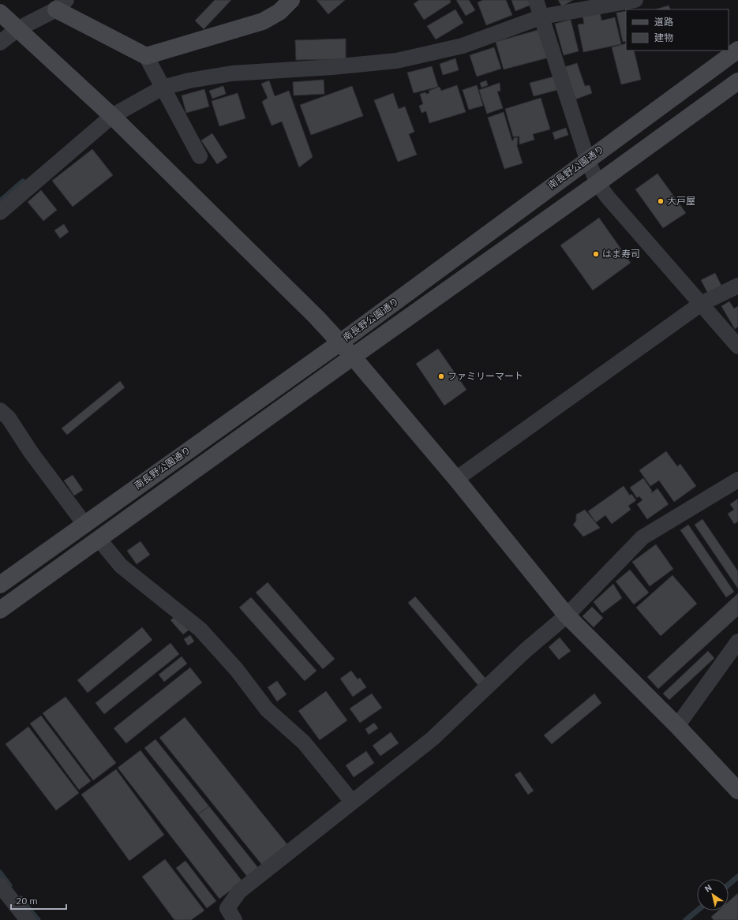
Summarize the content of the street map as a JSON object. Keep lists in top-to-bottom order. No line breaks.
{"streets":{"street":["南長野公園通り"]},"places":["大戸屋","はま寿司","ファミリーマート"],"legend":["道路","建物"],"scale_bar":"20 m","north":"top left"}
